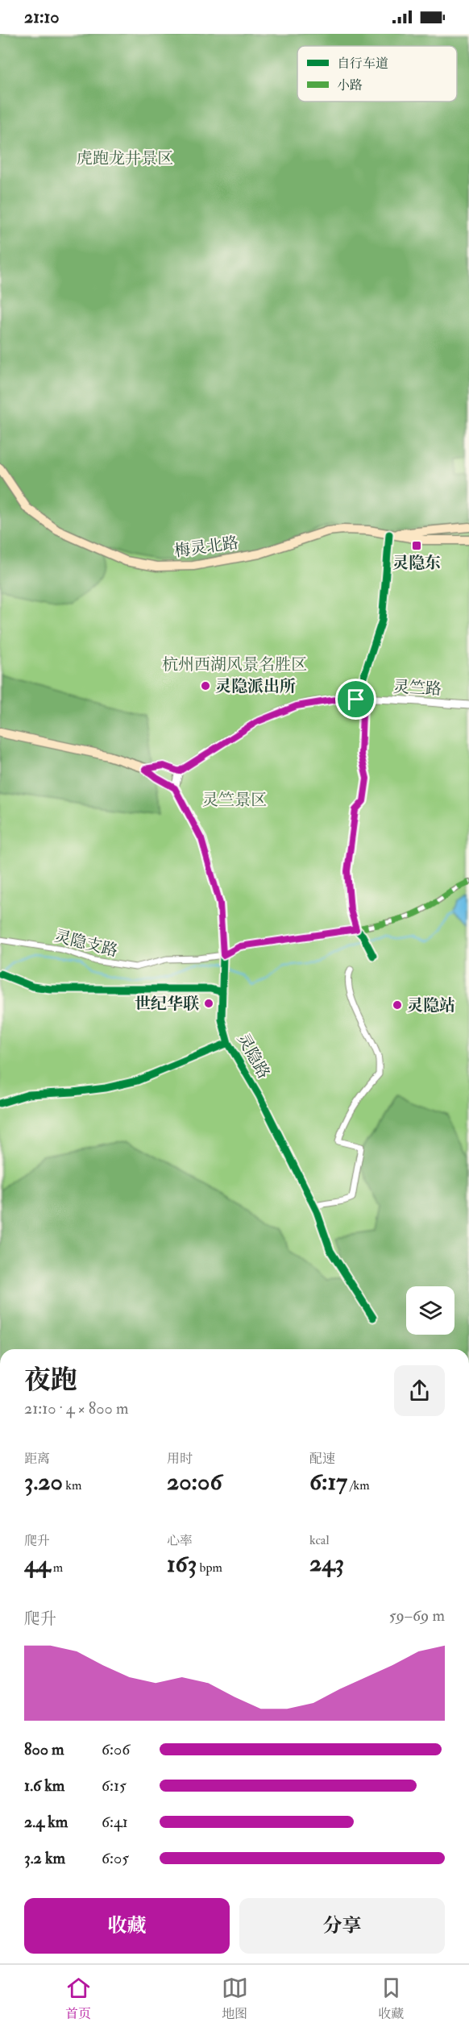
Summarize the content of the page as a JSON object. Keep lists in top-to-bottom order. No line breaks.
{"streets":{"main road":["梅灵北路"],"street":["灵竺路","灵隐支路","灵隐路"]},"crossings":[["灵隐支路","灵隐路"]],"parks":["虎跑龙井景区","杭州西湖风景名胜区","灵竺景区"],"places":{"transit":["灵隐东"],"other":["灵隐派出所","世纪华联","灵隐站"]},"legend":["自行车道","小路"],"page":{"status":"21:10","heading":["夜跑","21:10 · 4 × 800 m"],"stats":[["距离","3.20 km"],["用时","20:06"],["配速","6:17 /km"],["爬升","44 m"],["心率","163 bpm"],["kcal","243"]],"chart":["爬升","59–69 m"],"list":[{"name":"800 m","note":"6:06"},{"name":"1.6 km","note":"6:15"},{"name":"2.4 km","note":"6:41"},{"name":"3.2 km","note":"6:05"}],"buttons":["收藏","分享"],"tabs":["首页","地图","收藏"]}}
